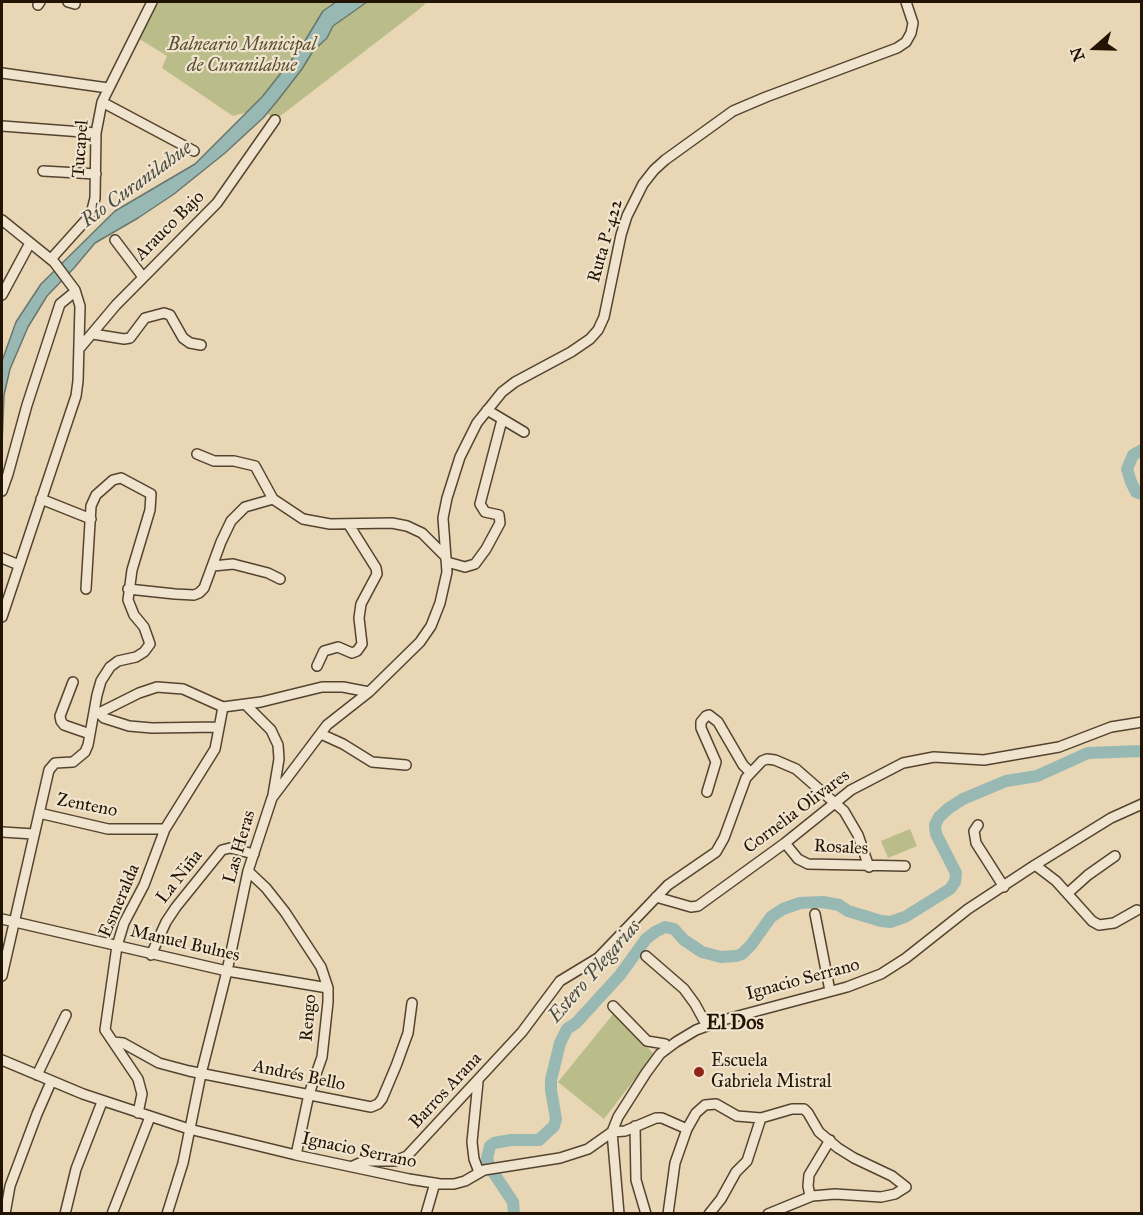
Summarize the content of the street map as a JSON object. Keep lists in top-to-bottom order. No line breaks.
{"streets":{"street":["Tucapel","Arauco Bajo","Ruta P-422","Zenteno","Cornelia Olivares","Las Heras","Rosales","La Niña","Esmeralda","Manuel Bulnes","Ignacio Serrano","Rengo","Andrés Bello","Barros Arana"]},"crossings":[["Ruta P-422","Las Heras"],["Zenteno","Esmeralda"],["Cornelia Olivares","Rosales"],["Cornelia Olivares","Barros Arana"],["Las Heras","La Niña"],["Las Heras","Manuel Bulnes"],["Las Heras","Ignacio Serrano"],["Las Heras","Rengo"],["Las Heras","Andrés Bello"],["La Niña","Manuel Bulnes"],["Esmeralda","Manuel Bulnes"],["Esmeralda","Ignacio Serrano"],["Esmeralda","Andrés Bello"],["Manuel Bulnes","Rengo"],["Ignacio Serrano","Rengo"],["Ignacio Serrano","Barros Arana"],["Rengo","Andrés Bello"]],"districts":["El Dos"],"water":["Río Curanilahue","Estero Plegarias"],"parks":["Balneario Municipal de Curanilahue"],"places":["Escuela Gabriela Mistral"],"north":"left"}
